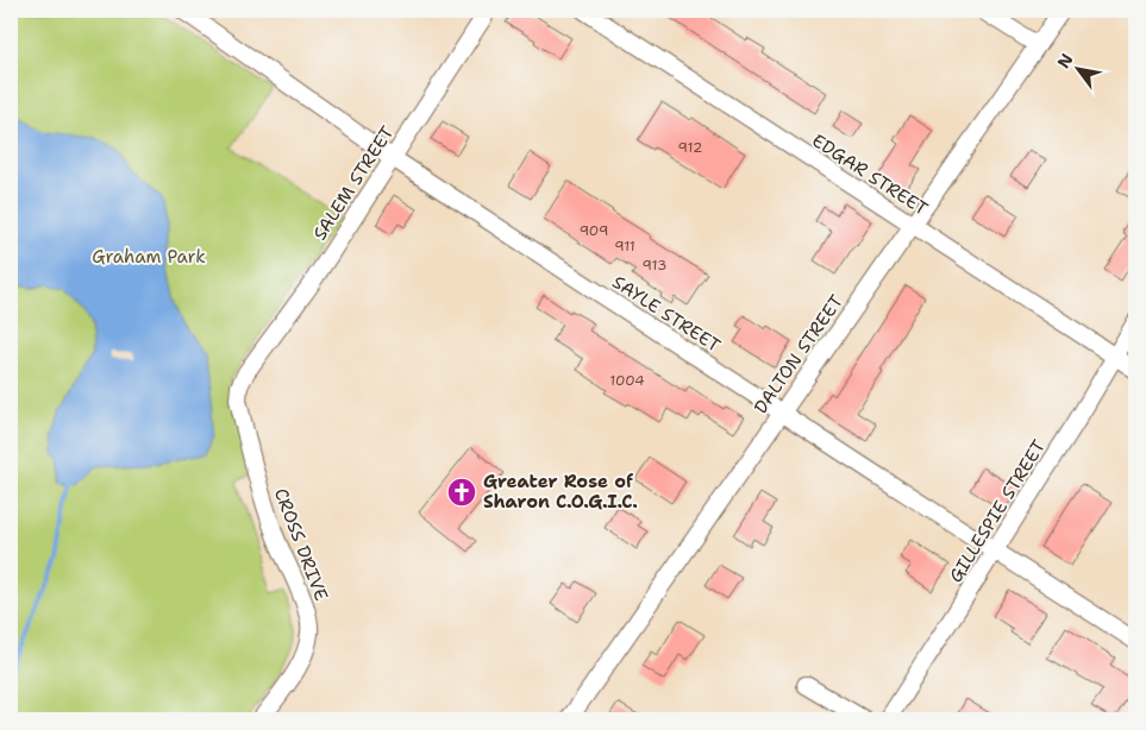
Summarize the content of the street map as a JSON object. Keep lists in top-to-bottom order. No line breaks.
{"streets":{"street":["EDGAR STREET","SALEM STREET","SAYLE STREET","DALTON STREET","GILLESPIE STREET","CROSS DRIVE"]},"crossings":[["EDGAR STREET","DALTON STREET"],["EDGAR STREET","GILLESPIE STREET"],["SALEM STREET","SAYLE STREET"],["SALEM STREET","CROSS DRIVE"],["SAYLE STREET","DALTON STREET"],["SAYLE STREET","GILLESPIE STREET"]],"parks":["Graham Park"],"places":{"church":["Greater Rose of Sharon C.O.G.I.C."]},"house_numbers":["912","909","911","913","1004"],"north":"top left"}
